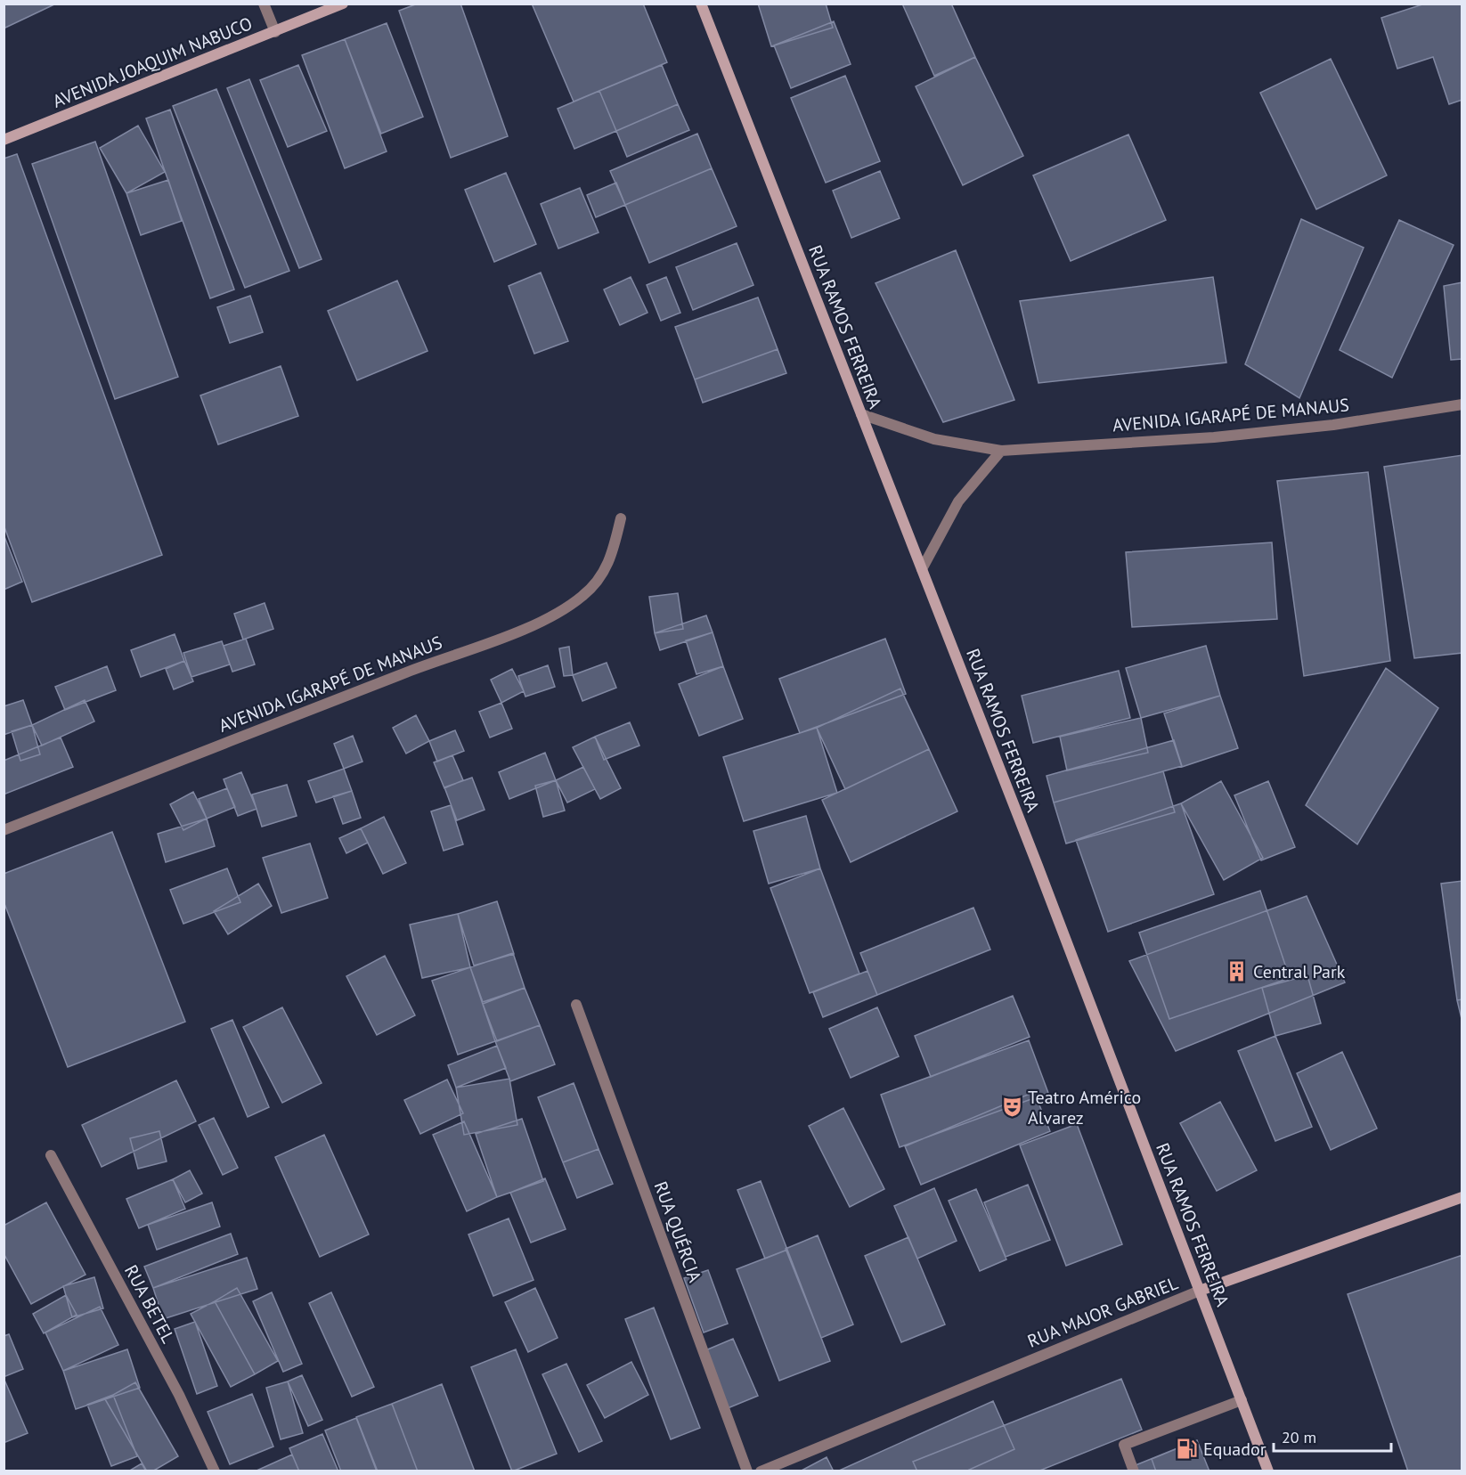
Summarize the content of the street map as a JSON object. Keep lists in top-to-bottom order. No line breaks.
{"streets":{"main road":["AVENIDA JOAQUIM NABUCO","RUA RAMOS FERREIRA","RUA MAJOR GABRIEL"],"street":["AVENIDA IGARAPÉ DE MANAUS","RUA QUÉRCIA","RUA BETEL"]},"crossings":[["RUA RAMOS FERREIRA","AVENIDA IGARAPÉ DE MANAUS"],["RUA RAMOS FERREIRA","RUA MAJOR GABRIEL"]],"places":{"building":["Central Park"],"theatre":["Teatro Américo Alvarez"],"fuel station":["Equador"]},"scale_bar":"20 m"}
